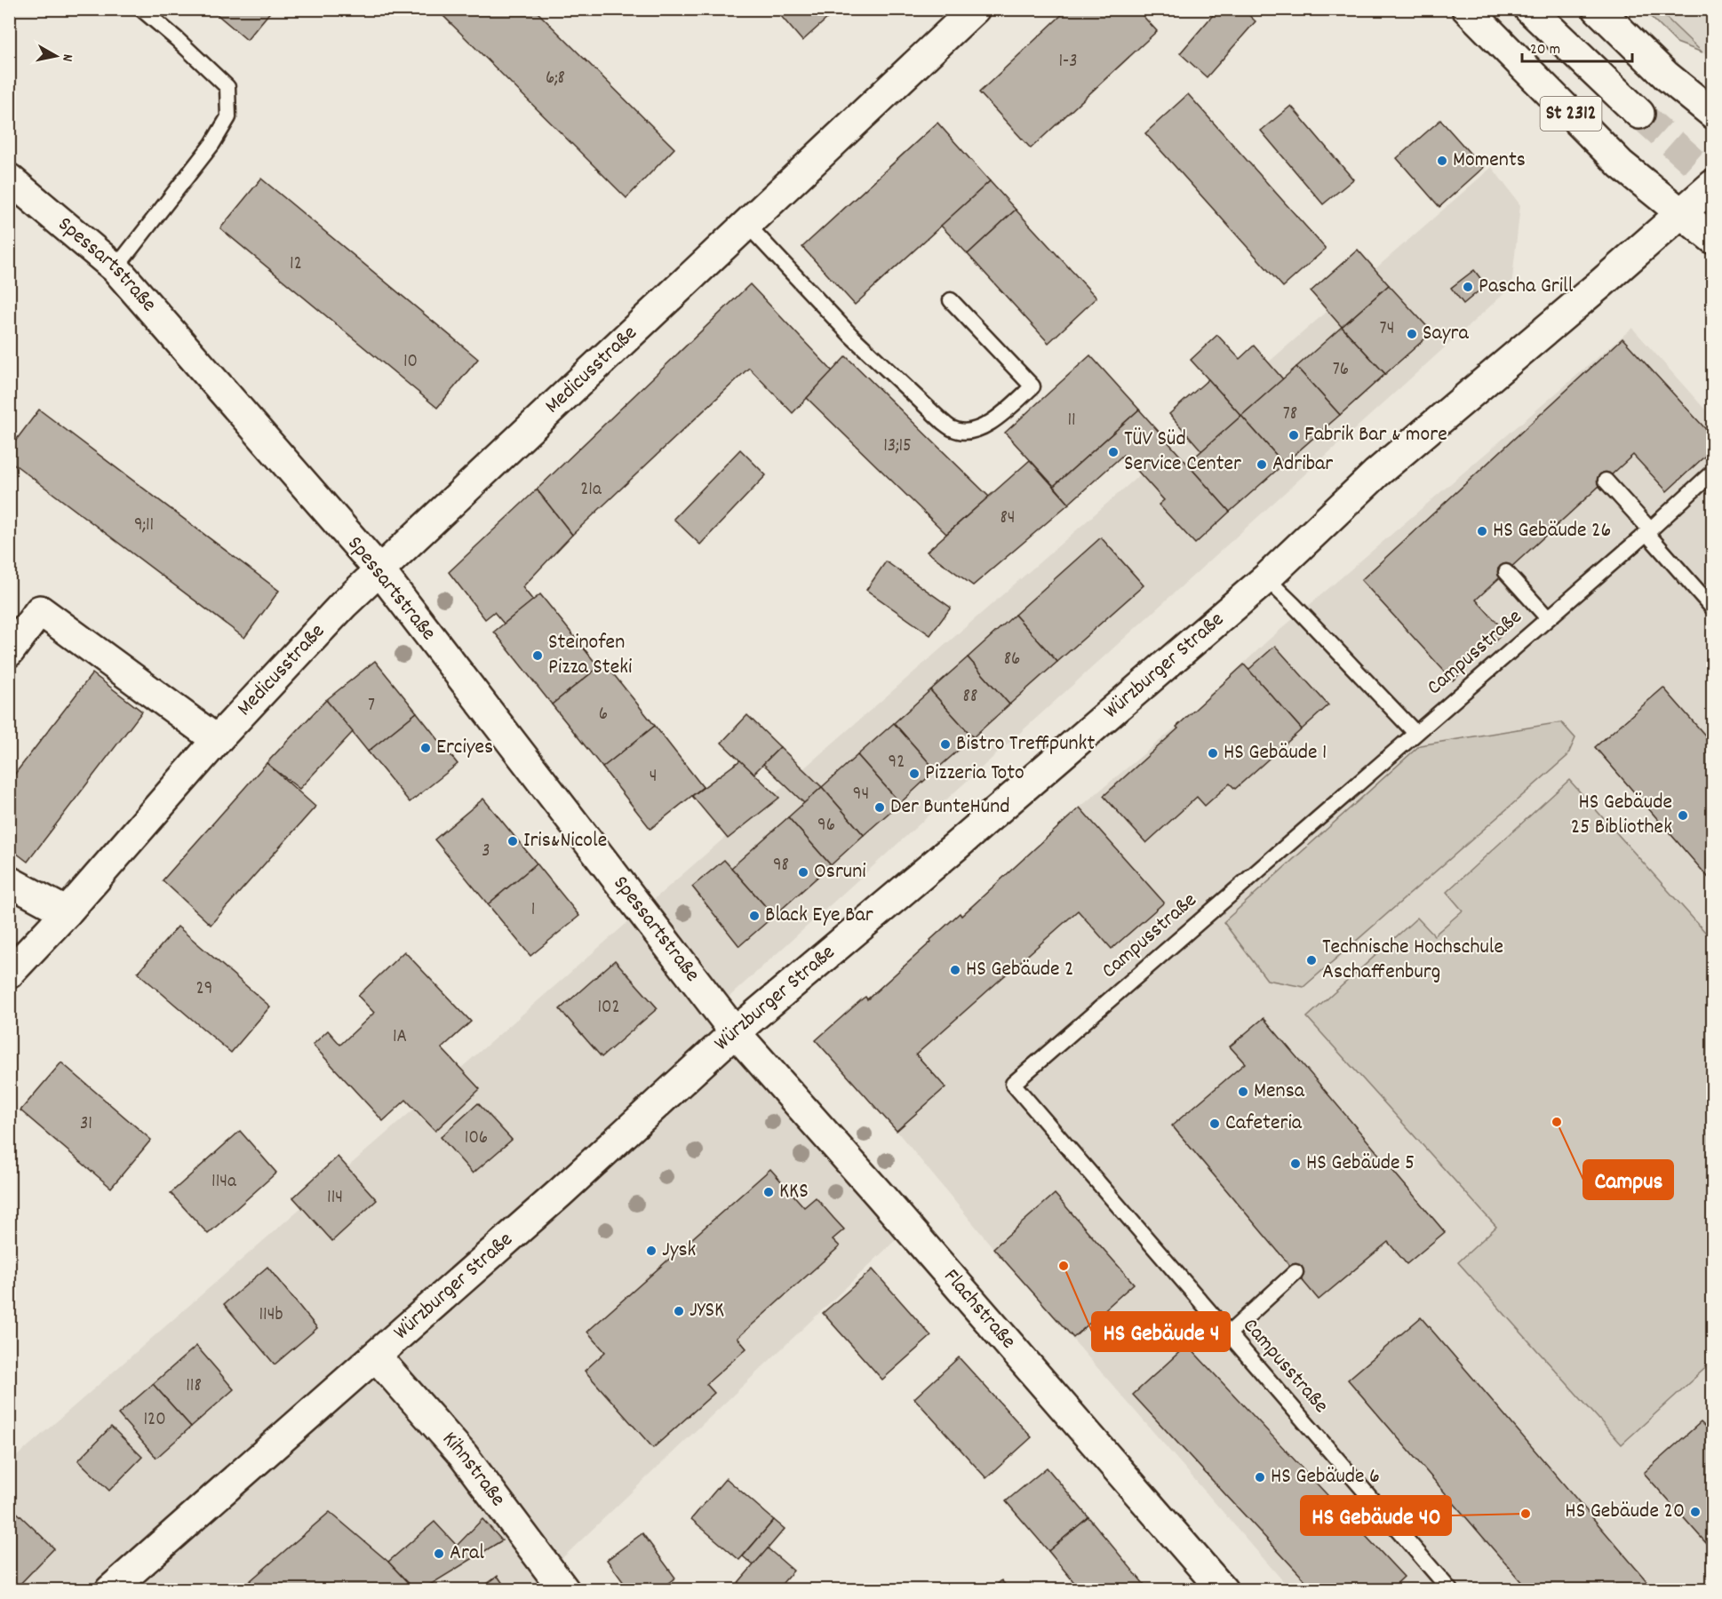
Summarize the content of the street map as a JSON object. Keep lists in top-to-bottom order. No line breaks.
{"streets":{"main road":["St 2312","Spessartstraße","Medicusstraße","Würzburger Straße","Flachstraße","Kihnstraße"],"lane":["Campusstraße"]},"crossings":[["St 2312","Würzburger Straße"],["Spessartstraße","Medicusstraße"],["Spessartstraße","Würzburger Straße"],["Spessartstraße","Flachstraße"],["Würzburger Straße","Flachstraße"],["Würzburger Straße","Kihnstraße"]],"places":["Moments","Pascha Grill","Sayra","Fabrik Bar & more","TÜV Süd Service Center","Adribar","HS Gebäude 26","Steinofen Pizza Steki","Bistro Treffpunkt","Erciyes","HS Gebäude 1","Pizzeria Toto","Der BunteHund","HS Gebäude 25 Bibliothek","Iris&Nicole","Osruni","Black Eye Bar","Technische Hochschule Aschaffenburg","HS Gebäude 2","Mensa","Campus","Cafeteria","HS Gebäude 5","KKS","Jysk","HS Gebäude 4","JYSK","HS Gebäude 6","HS Gebäude 20","HS Gebäude 40","Aral"],"house_numbers":["1-3","6;8","12","74","10","76","78","11","13;15","21a","84","9;11","86","88","7","6","92","4","94","96","3","98","1","29","102","1A","31","106","114a","114","114b","118","120"],"scale_bar":"20 m","north":"right"}
